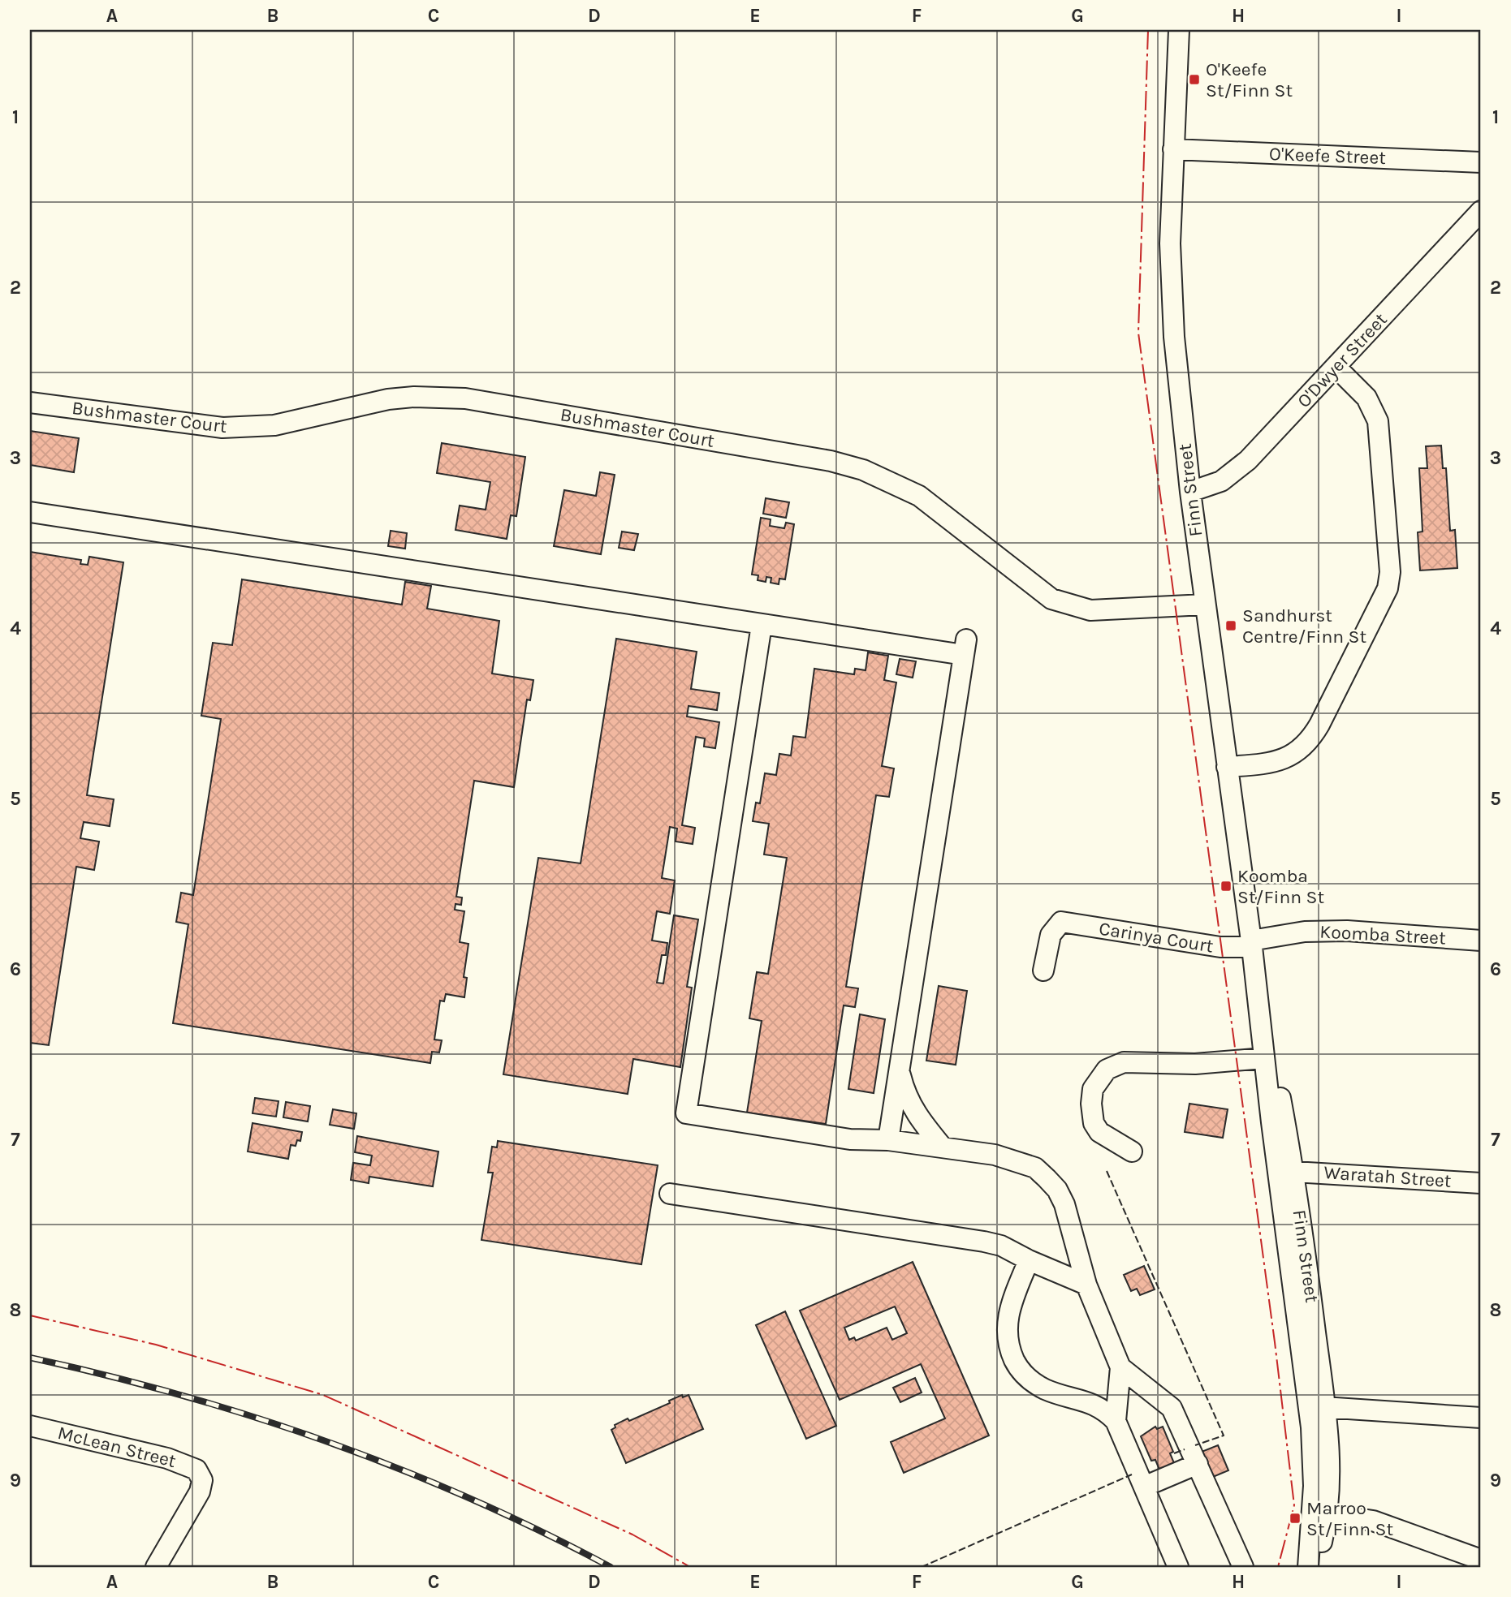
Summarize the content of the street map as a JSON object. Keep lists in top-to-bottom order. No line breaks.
{"streets":{"street":["O'Keefe Street","O'Dwyer Street","Bushmaster Court","Finn Street","Koomba Street","Carinya Court","Waratah Street","McLean Street"]},"crossings":[["O'Keefe Street","Finn Street"],["O'Dwyer Street","Finn Street"],["Bushmaster Court","Finn Street"],["Finn Street","Koomba Street"],["Finn Street","Carinya Court"],["Finn Street","Waratah Street"],["Koomba Street","Carinya Court"]],"places":{"transit":["O'Keefe St/Finn St","Sandhurst Centre/Finn St","Koomba St/Finn St","Marroo St/Finn St"]},"grid":{"columns":["A","B","C","D","E","F","G","H","I"],"rows":["1","2","3","4","5","6","7","8","9"]}}
